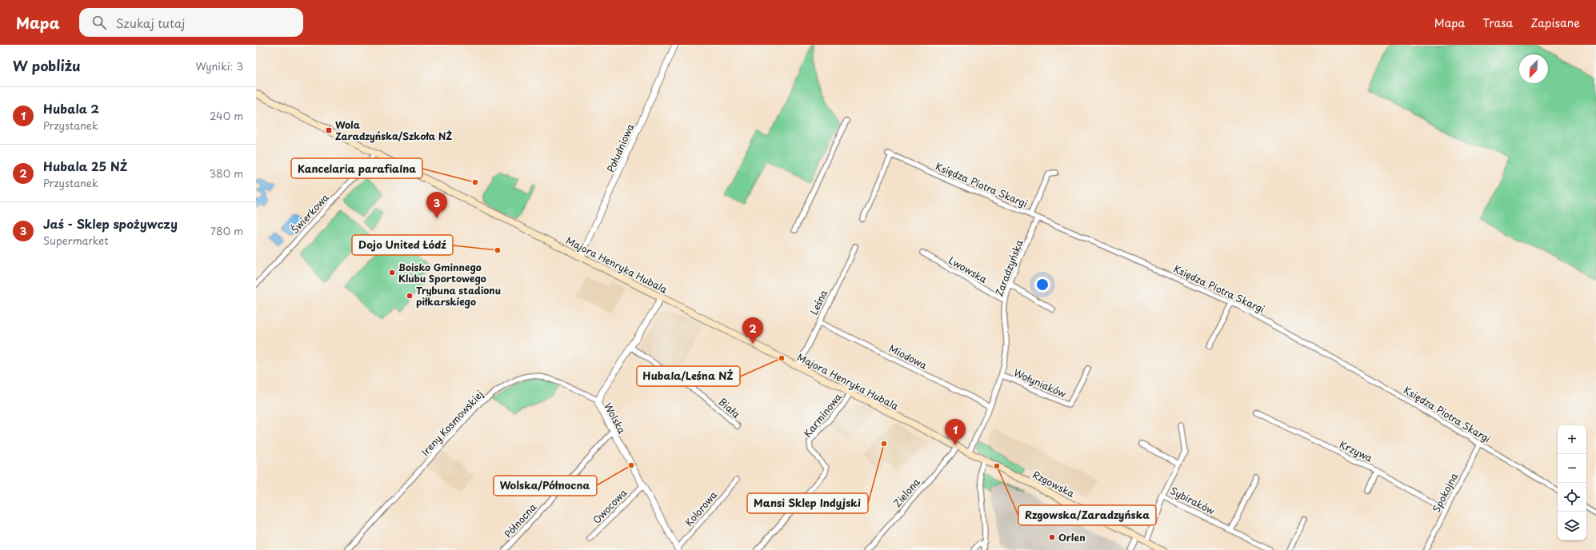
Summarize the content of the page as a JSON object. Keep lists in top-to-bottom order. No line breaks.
{"streets":{"main road":["Majora Henryka Hubala","Rzgowska"],"street":["Południowa","Księdza Piotra Skargi","Świerkowa","Zaradzyńska","Lwowska","Leśna","Miodowa","Wołyniaków","Biała","Karminowa","Wolska","Ireny Kosmowskiej","Krzywa","Zielona","Spokojna","Sybiraków","Owocowa","Kolorowa","Północna"]},"crossings":[["Południowa","Majora Henryka Hubala"],["Księdza Piotra Skargi","Zaradzyńska"],["Księdza Piotra Skargi","Spokojna"],["Świerkowa","Majora Henryka Hubala"],["Majora Henryka Hubala","Zaradzyńska"],["Majora Henryka Hubala","Leśna"],["Majora Henryka Hubala","Karminowa"],["Majora Henryka Hubala","Wolska"],["Majora Henryka Hubala","Rzgowska"],["Majora Henryka Hubala","Zielona"],["Zaradzyńska","Lwowska"],["Zaradzyńska","Miodowa"],["Zaradzyńska","Wołyniaków"],["Zaradzyńska","Rzgowska"],["Leśna","Miodowa"],["Biała","Wolska"],["Wolska","Ireny Kosmowskiej"],["Wolska","Owocowa"],["Wolska","Kolorowa"],["Wolska","Północna"],["Krzywa","Spokojna"]],"places":{"transit":["Wola Zaradzyńska/Szkoła NŻ"],"other":["Kancelaria parafialna","Dojo United Łódź","Boisko Gminnego Klubu Sportowego","Trybuna stadionu piłkarskiego","Hubala/Leśna NŻ","Mansi Sklep Indyjski","Wolska/Północna","Rzgowska/Zaradzyńska","Orlen"]},"north":"bottom left","page":{"header":"Mapa","search":"Szukaj tutaj","nav":["Mapa","Trasa","Zapisane"],"heading":["W pobliżu","Wyniki: 3"],"list":[{"mark":"1","name":"Hubala 2","note":"Przystanek","value":"240 m"},{"mark":"2","name":"Hubala 25 NŻ","note":"Przystanek","value":"380 m"},{"mark":"3","name":"Jaś - Sklep spożywczy","note":"Supermarket","value":"780 m"}],"pins":["3","2","1"],"map_buttons":["+","−"]}}
